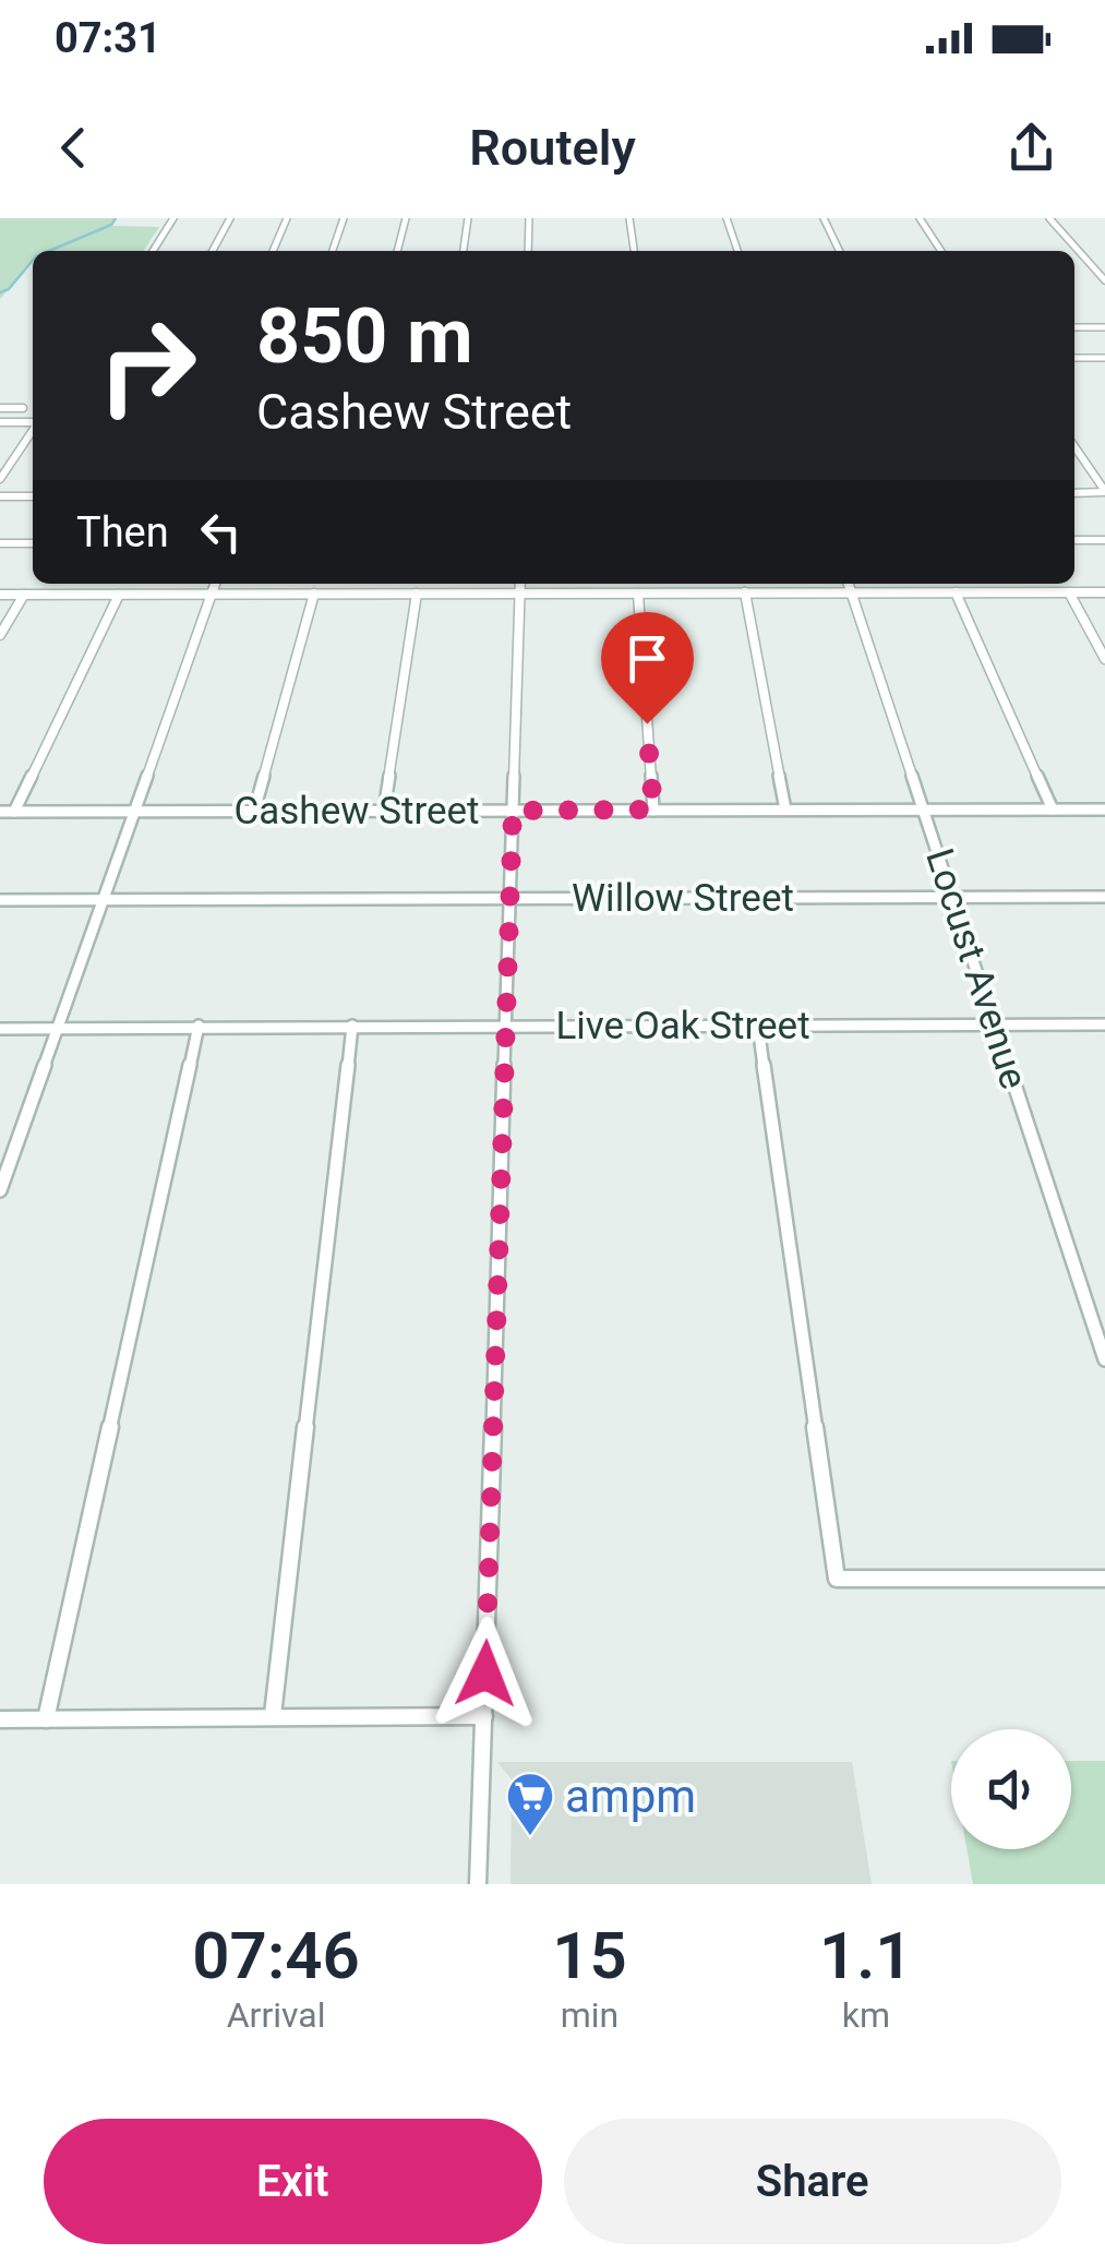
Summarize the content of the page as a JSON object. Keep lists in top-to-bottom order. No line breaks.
{"streets":{"street":["Cashew Street","Willow Street","Locust Avenue","Live Oak Street"]},"crossings":[["Cashew Street","Locust Avenue"],["Willow Street","Locust Avenue"],["Locust Avenue","Live Oak Street"]],"places":{"supermarket":["ampm"]},"page":{"status":"07:31","header":"Routely","turn":["850 m","Cashew Street"],"then":"Then","eta":["07:46","Arrival","15","min","1.1","km"],"buttons":["Exit","Share"]}}
